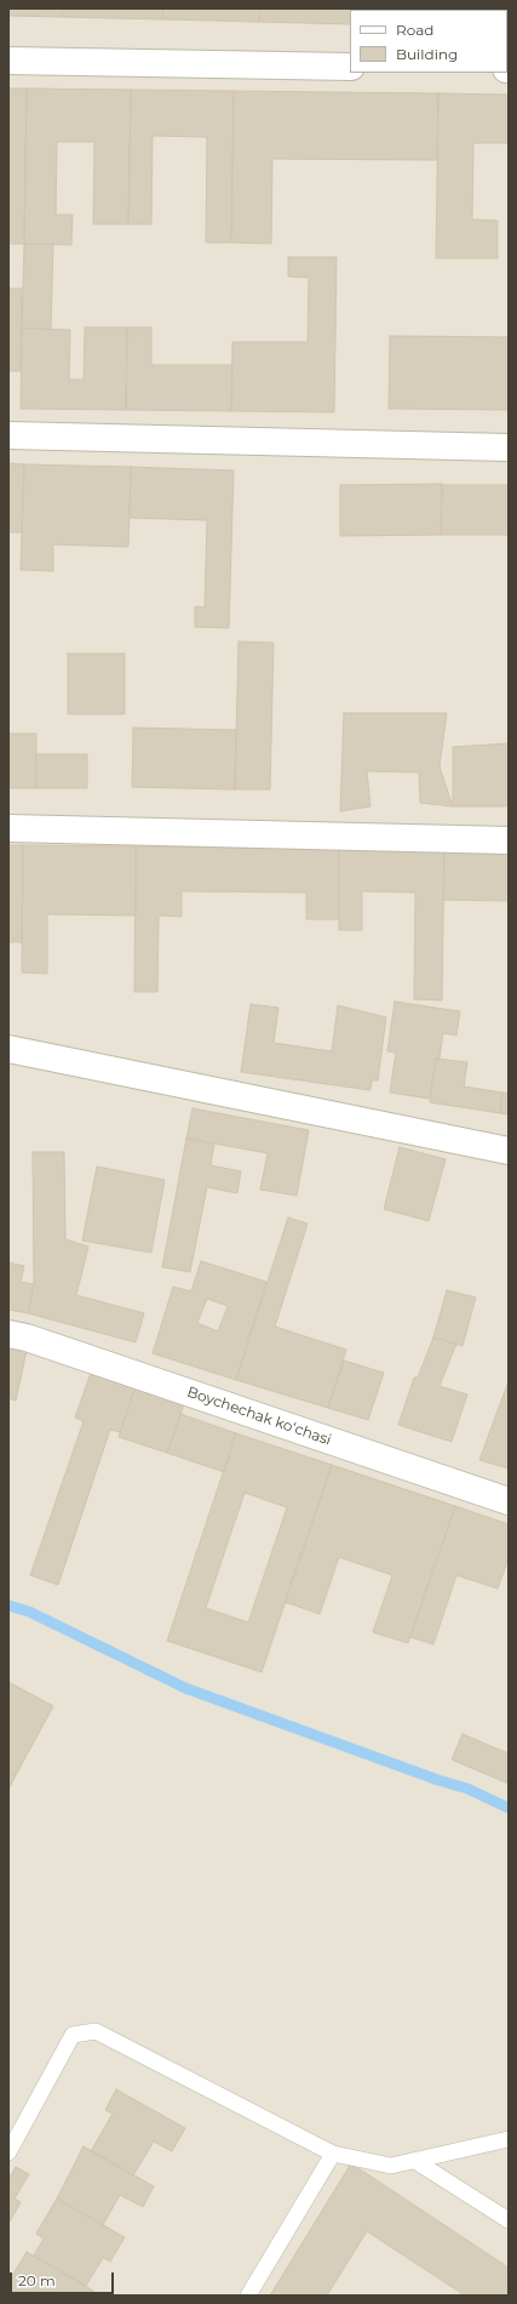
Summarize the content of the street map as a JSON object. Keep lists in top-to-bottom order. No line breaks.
{"streets":{"street":["Boychechak koʻchasi"]},"legend":["Road","Building"],"scale_bar":"20 m"}
